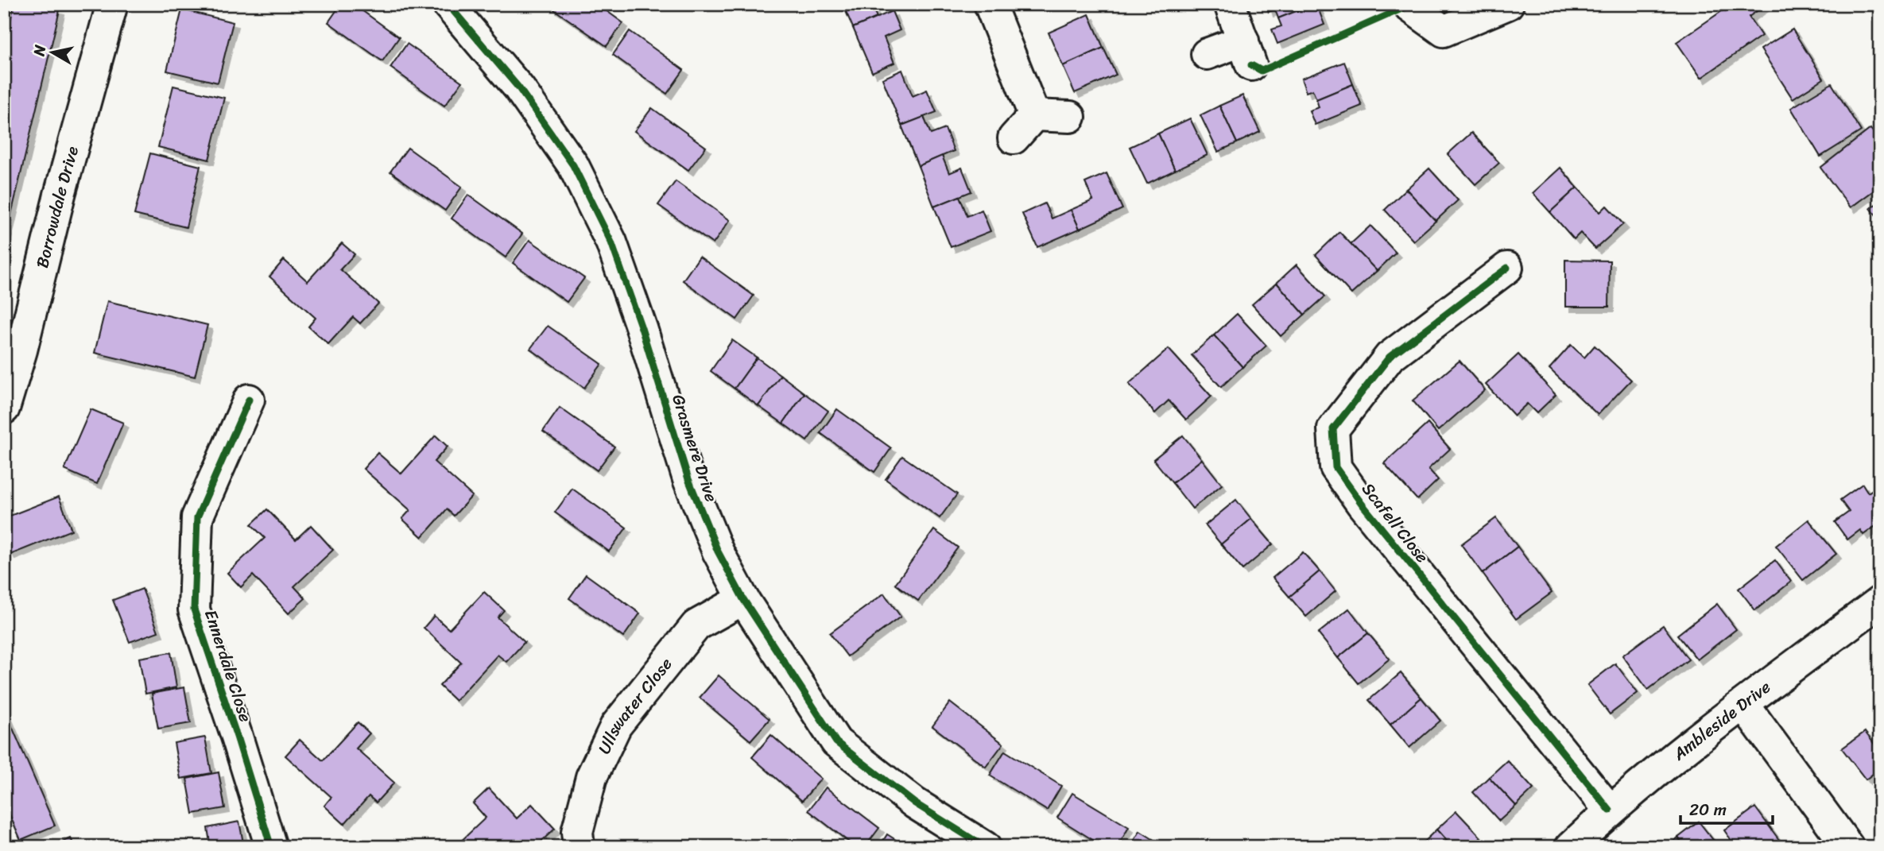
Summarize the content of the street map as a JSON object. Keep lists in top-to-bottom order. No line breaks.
{"streets":{"street":["Borrowdale Drive","Grasmere Drive","Scafell Close","Ennerdale Close","Ullswater Close","Ambleside Drive"]},"crossings":[["Grasmere Drive","Ullswater Close"],["Scafell Close","Ambleside Drive"]],"scale_bar":"20 m","north":"left"}
